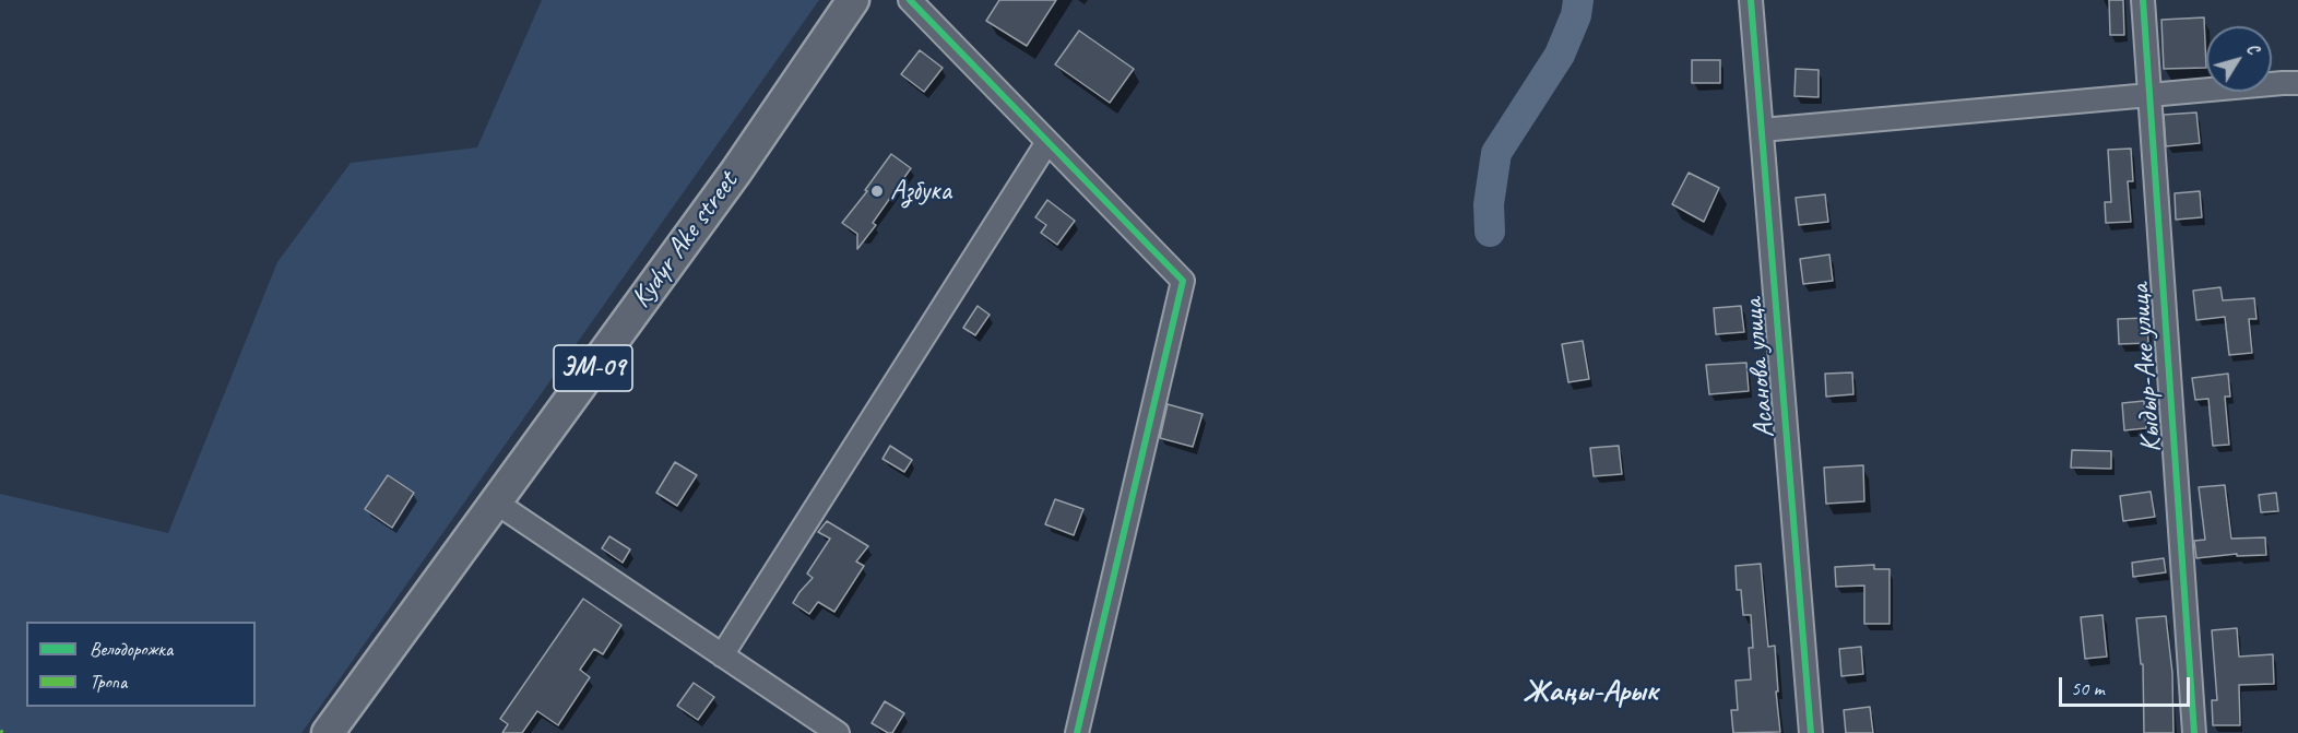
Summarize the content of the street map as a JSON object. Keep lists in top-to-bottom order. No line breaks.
{"streets":{"highway":["Kydyr Ake street","ЭМ-09"],"street":["Асанова улица","Кыдыр-Аке улица"]},"districts":["Жаңы-Арык"],"places":["Азбука"],"legend":["Велодорожка","Тропа"],"scale_bar":"50 m","north":"top right"}
